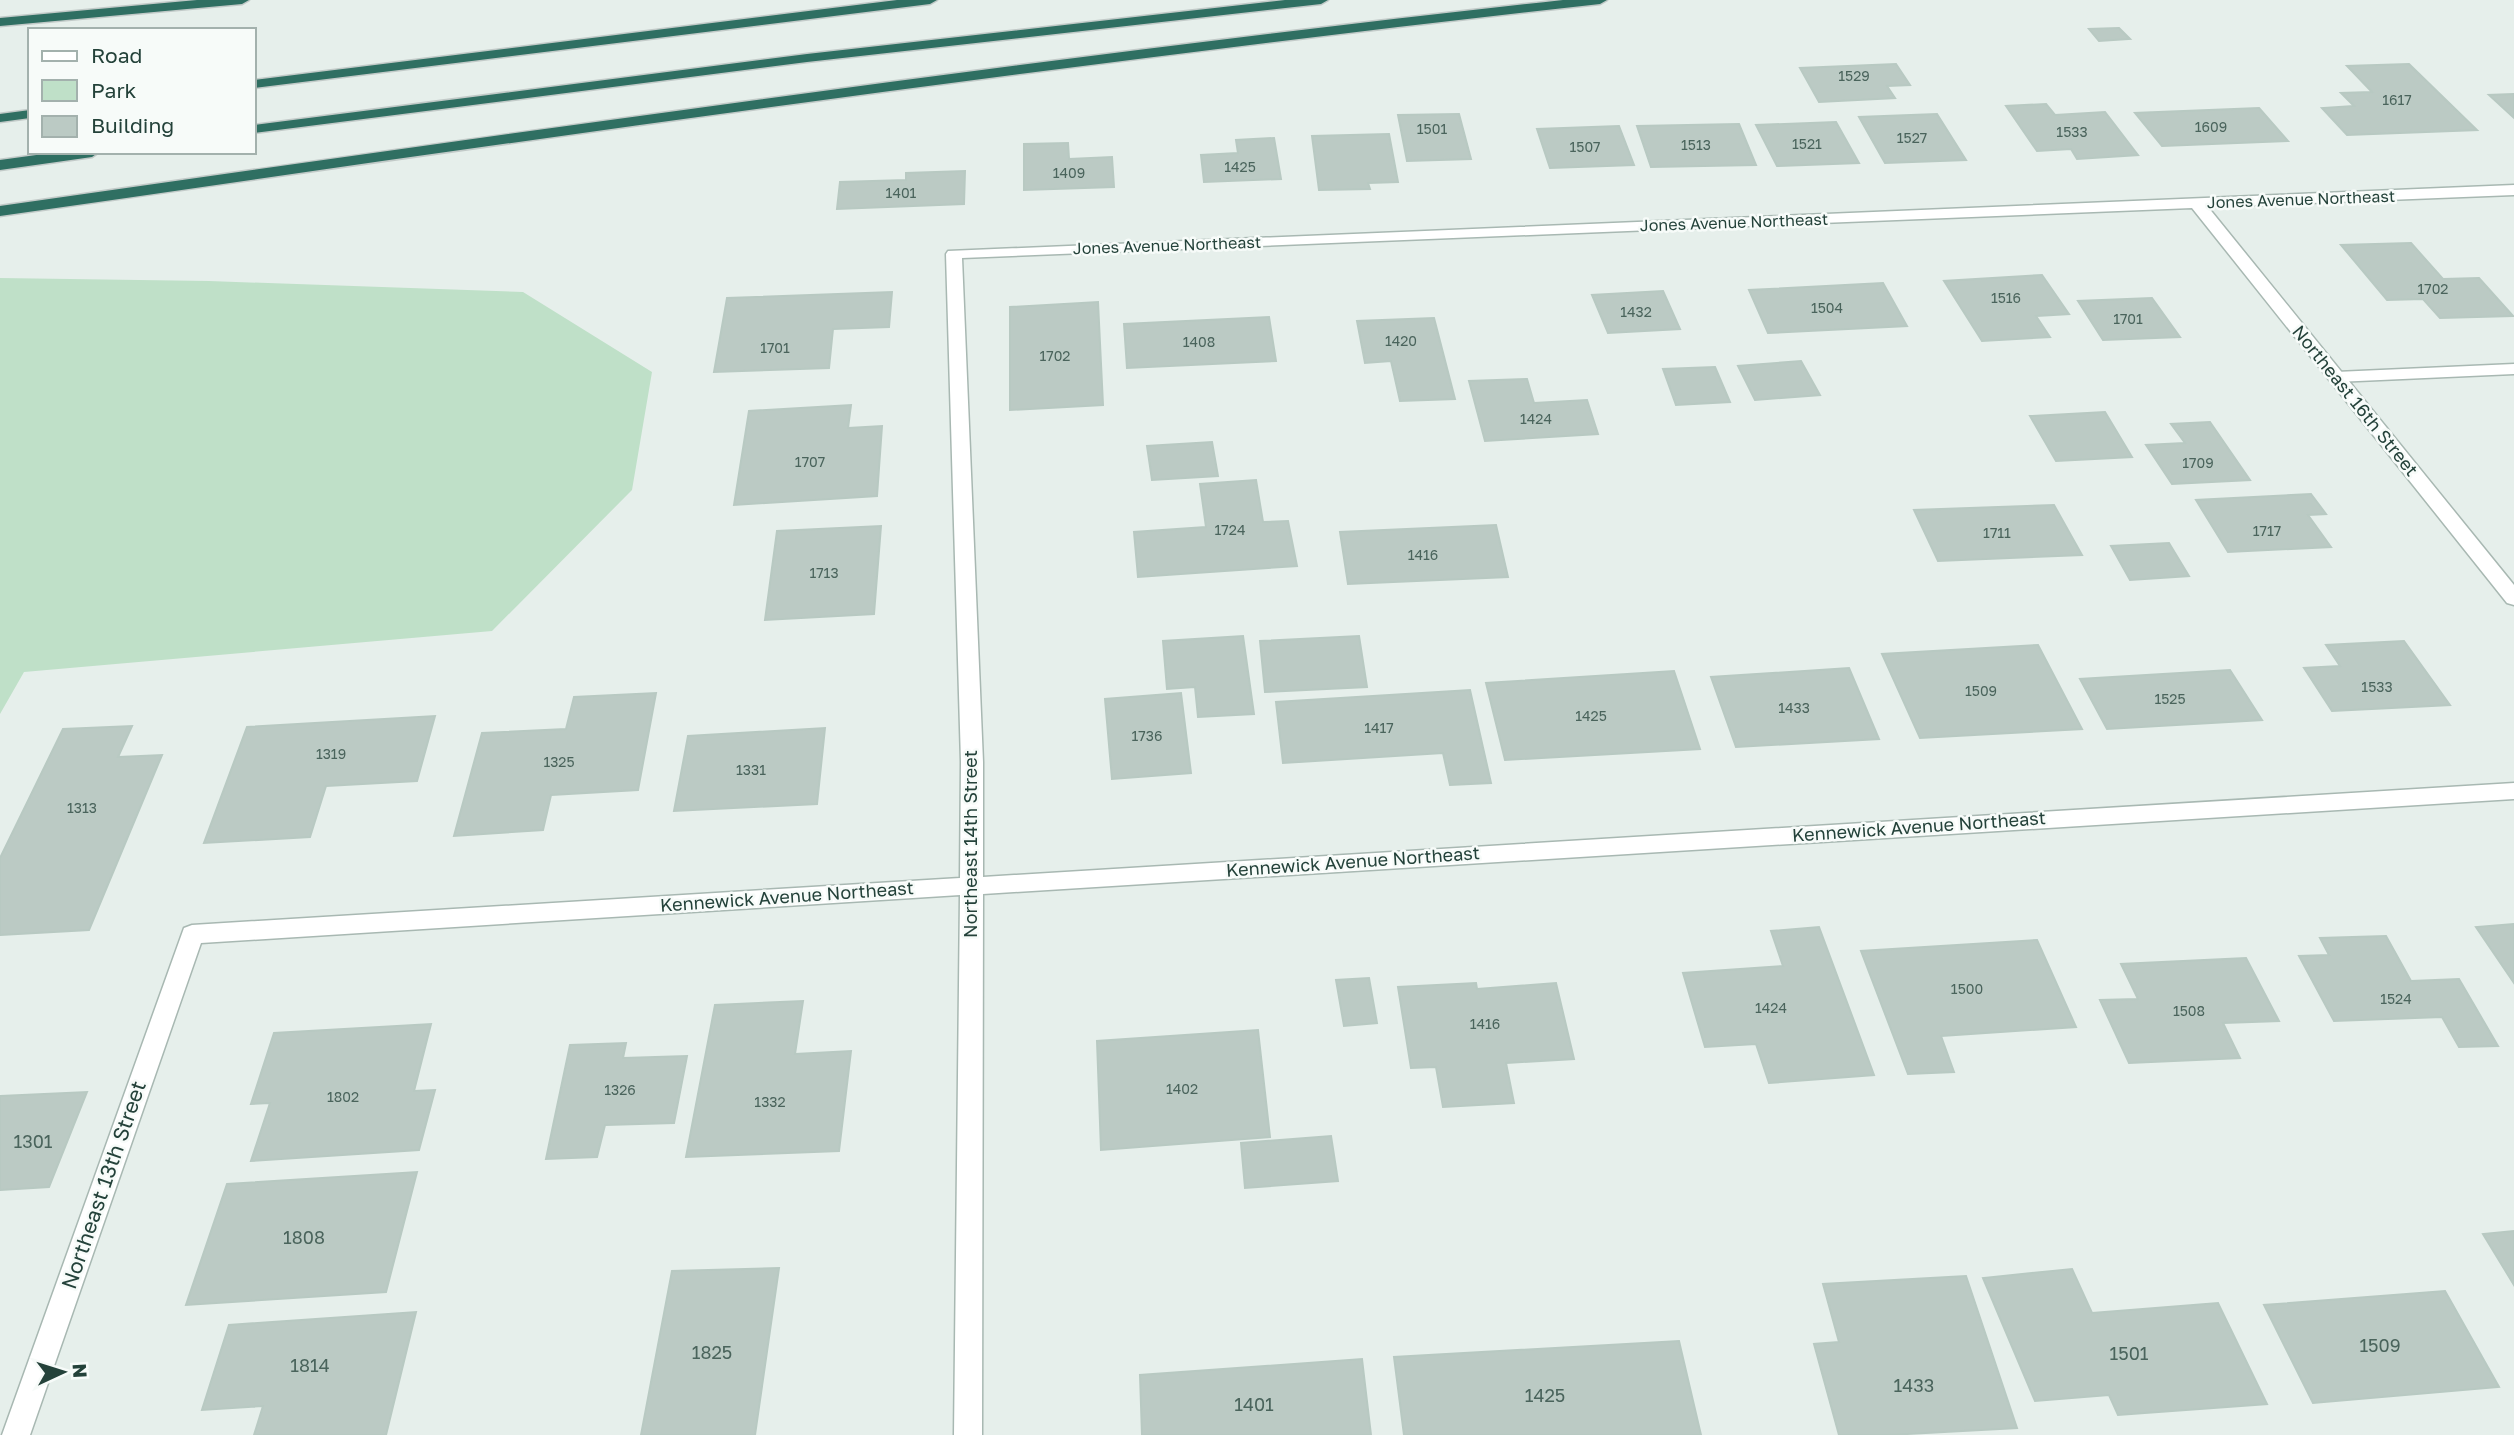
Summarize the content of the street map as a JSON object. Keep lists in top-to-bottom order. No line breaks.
{"streets":{"street":["Jones Avenue Northeast","Northeast 16th Street","Kennewick Avenue Northeast","Northeast 14th Street","Northeast 13th Street"]},"crossings":[["Jones Avenue Northeast","Northeast 16th Street"],["Jones Avenue Northeast","Northeast 14th Street"],["Kennewick Avenue Northeast","Northeast 14th Street"],["Kennewick Avenue Northeast","Northeast 13th Street"]],"house_numbers":["1529","1617","1609","1501","1533","1527","1521","1513","1507","1425","1409","1401","1702","1516","1504","1432","1701","1420","1408","1701","1702","1424","1707","1709","1724","1717","1711","1416","1713","1533","1509","1525","1433","1425","1417","1736","1319","1325","1331","1313","1500","1524","1424","1508","1416","1402","1326","1802","1332","1301","1808","1509","1825","1501","1814","1433","1425","1401"],"legend":["Road","Park","Building"],"north":"right"}
